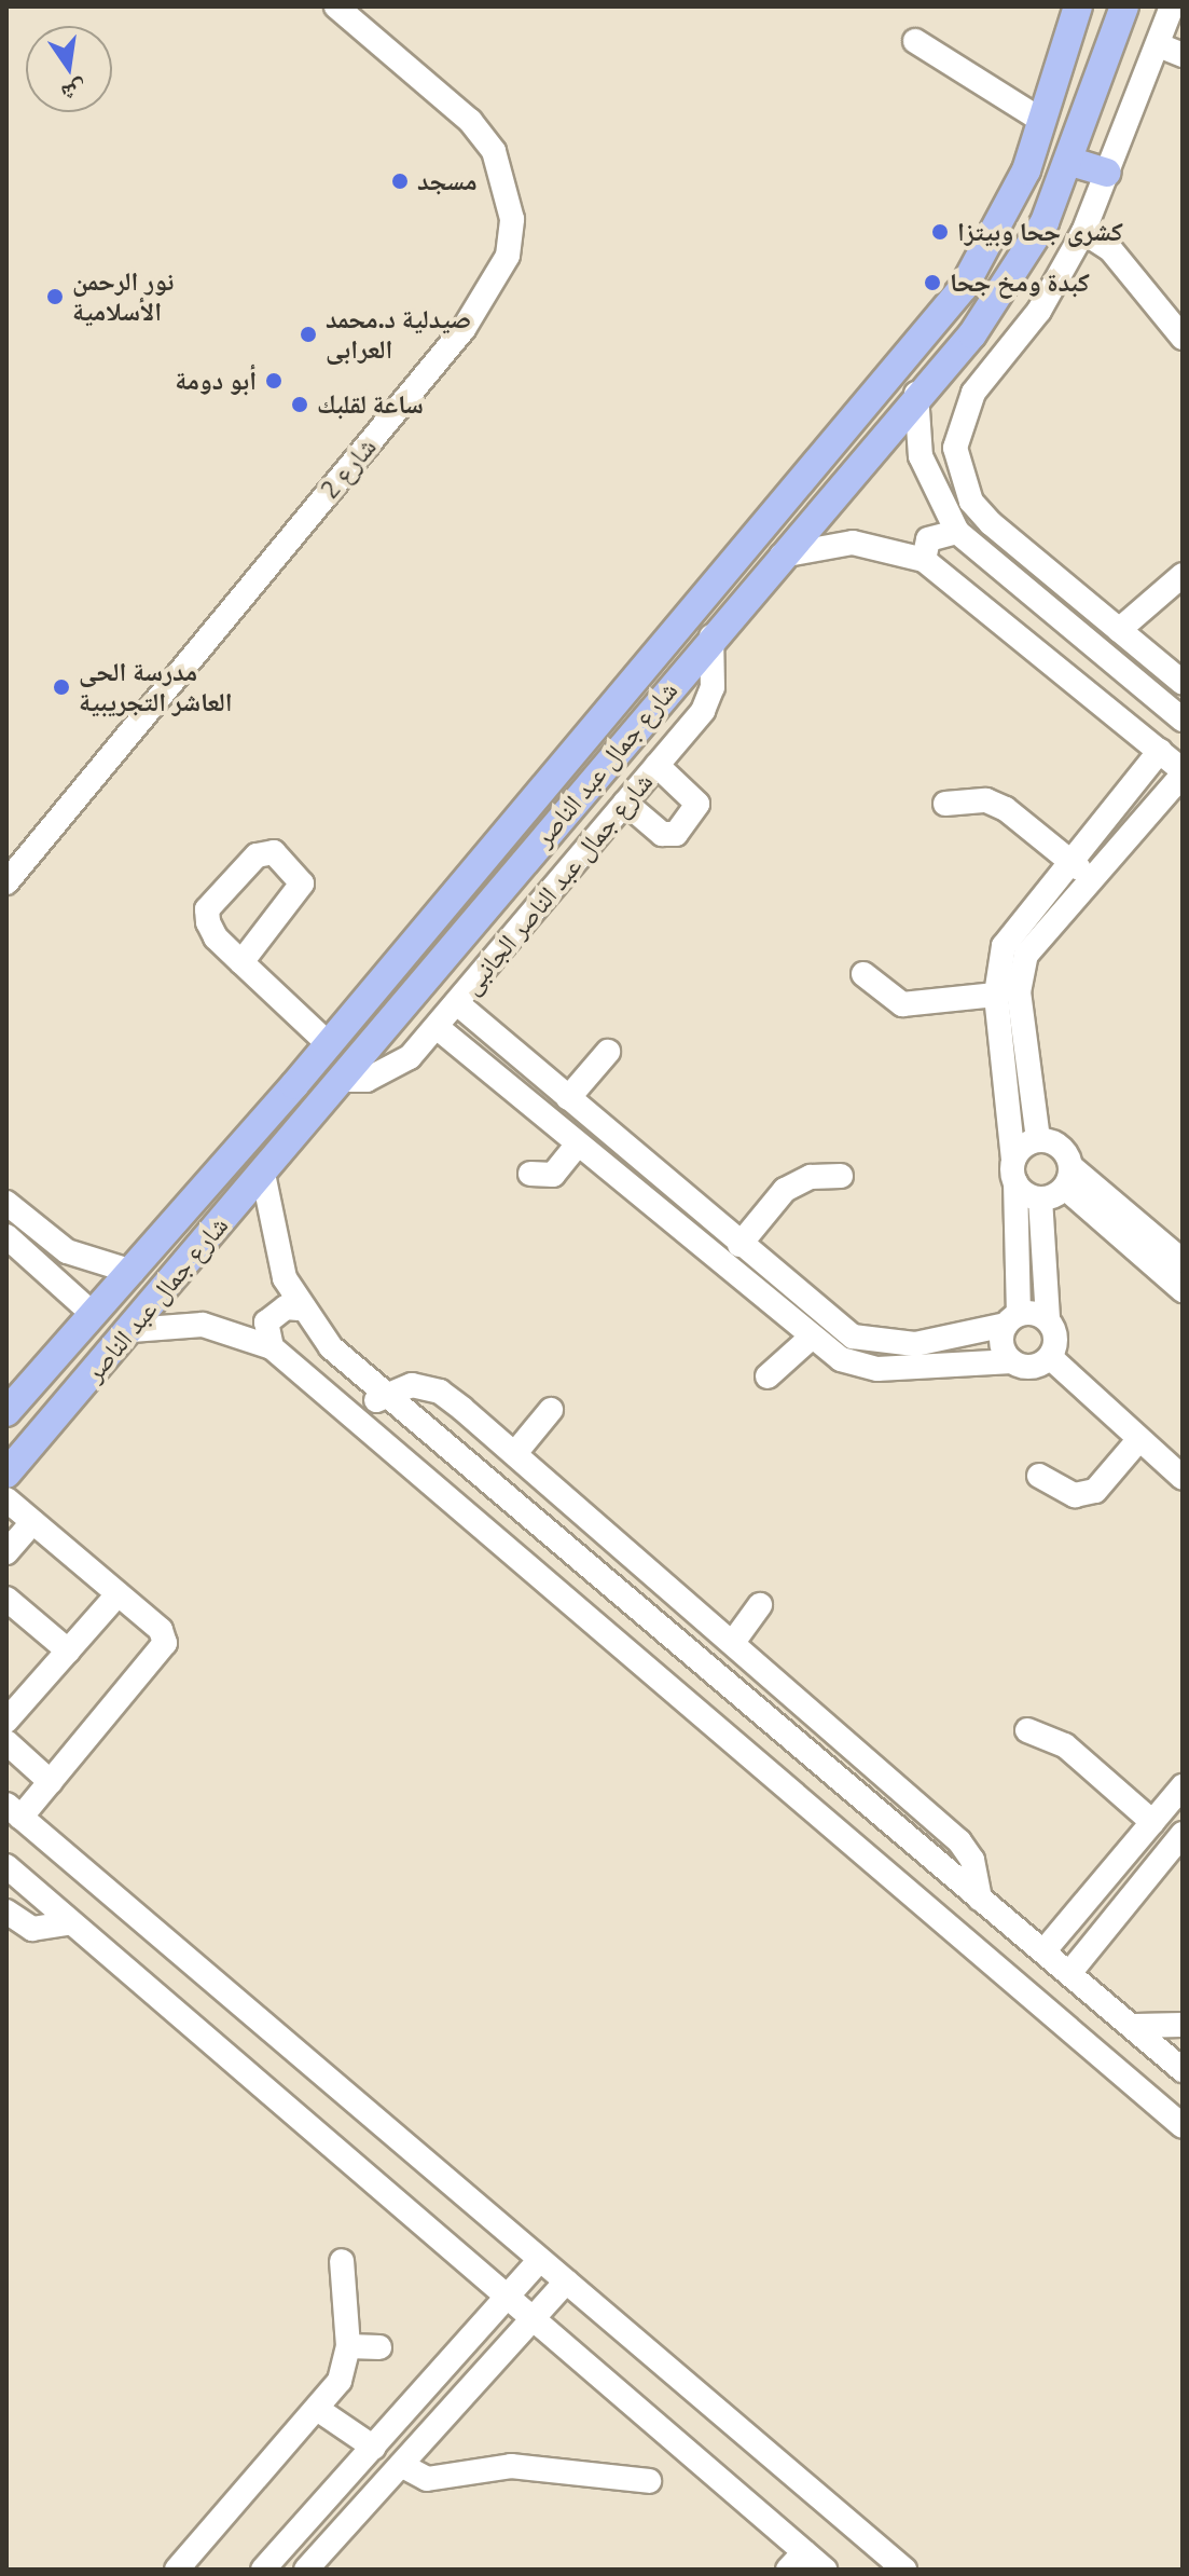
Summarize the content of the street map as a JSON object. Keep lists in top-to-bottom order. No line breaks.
{"streets":{"main road":["شارع جمال عبد الناصر"],"street":["شارع 2","شارع جمال عبد الناصر الجانبى"]},"crossings":[["شارع جمال عبد الناصر","شارع جمال عبد الناصر الجانبى"]],"places":["مسجد","كشرى جحا وبيتزا","كبدة ومخ جحا","نور الرحمن الأسلامية","صيدلية د.محمد العرابى","أبو دومة","ساعة لقلبك","مدرسة الحى العاشر التجريبية"],"north":"bottom"}
